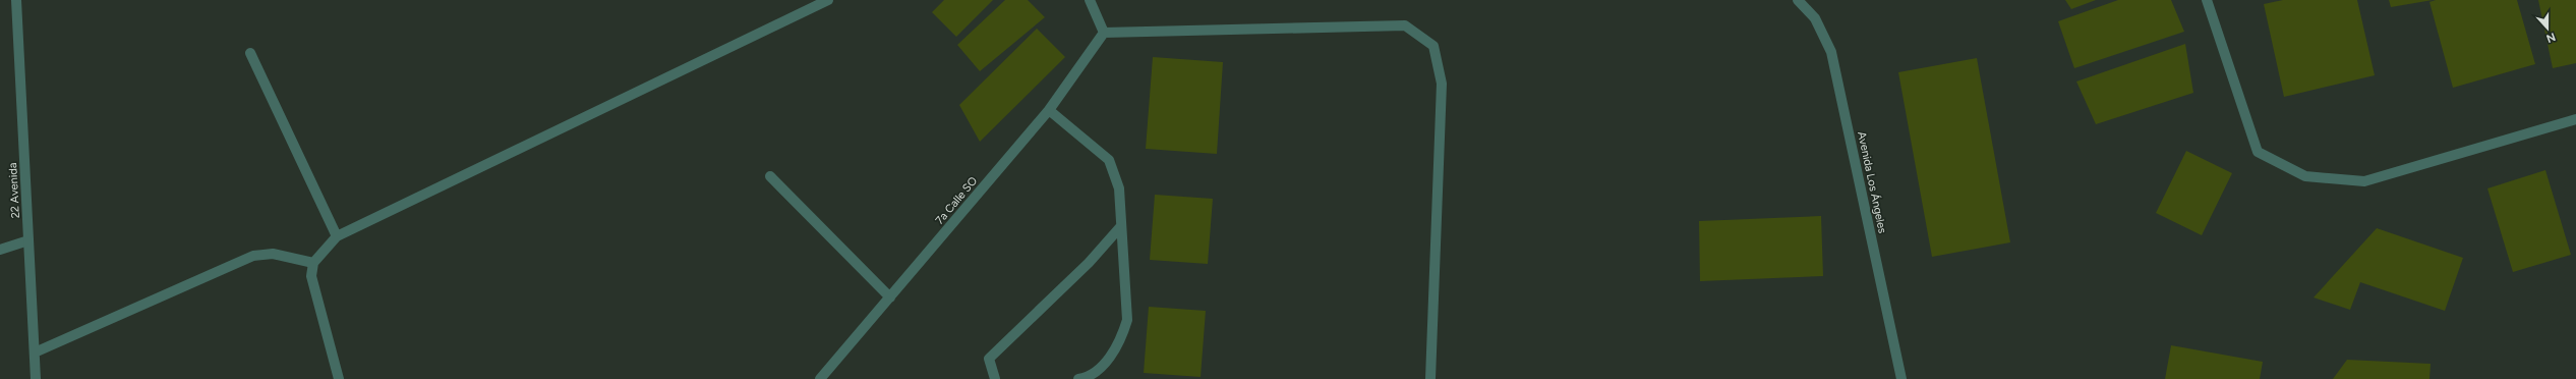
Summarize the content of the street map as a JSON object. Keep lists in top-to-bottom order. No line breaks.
{"streets":{"street":["Avenida Los Ángeles","22 Avenida","7a Calle SO"]},"north":"bottom"}
